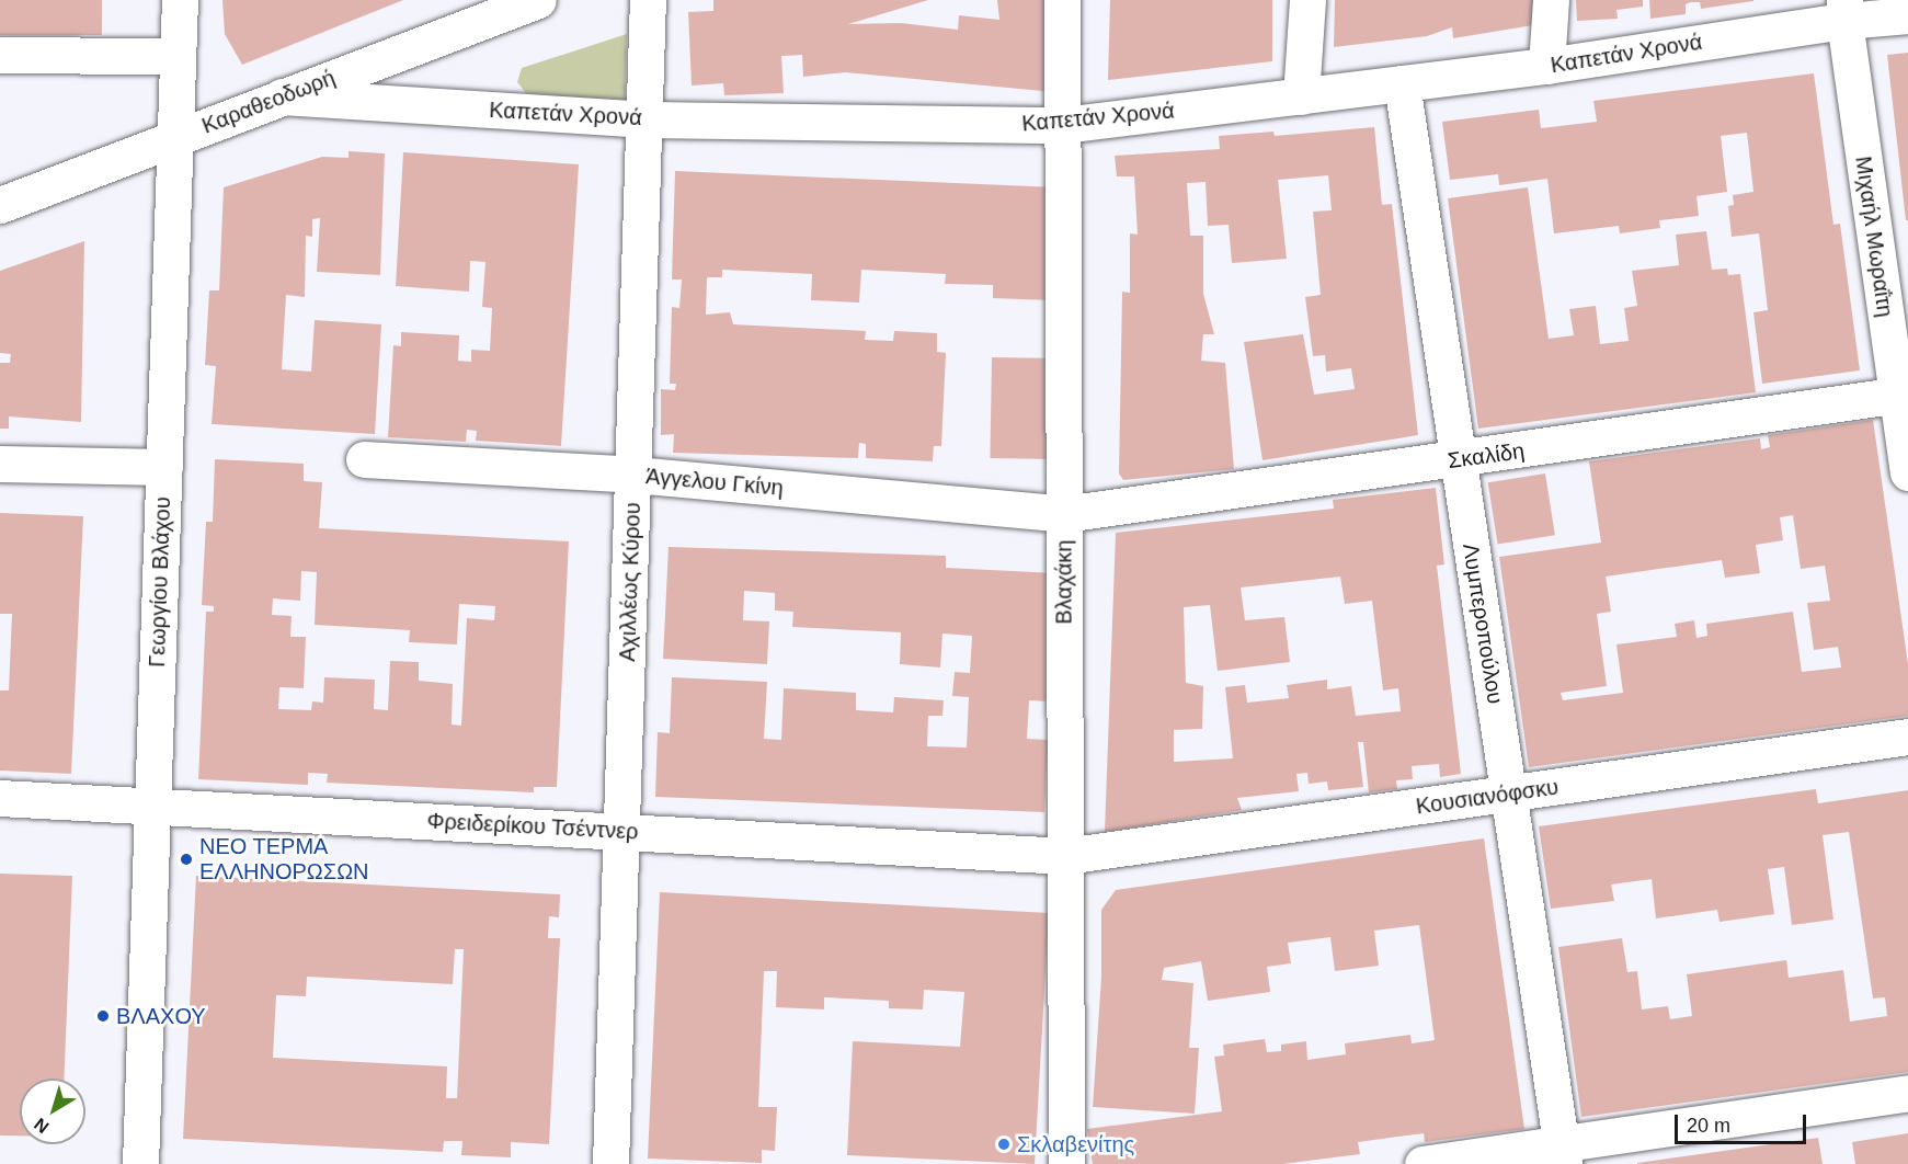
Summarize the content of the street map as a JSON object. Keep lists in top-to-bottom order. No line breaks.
{"streets":{"street":["Καπετάν Χρονά","Καραθεοδωρή","Μιχαήλ Μωραΐτη","Σκαλίδη","Άγγελου Γκίνη","Γεωργίου Βλάχου","Αχιλλέως Κύρου","Βλαχάκη","Λυμπεροπούλου","Κουσιανόφσκυ","Φρειδερίκου Τσέντνερ"]},"crossings":[["Καπετάν Χρονά","Καραθεοδωρή"],["Καπετάν Χρονά","Μιχαήλ Μωραΐτη"],["Καπετάν Χρονά","Αχιλλέως Κύρου"],["Καπετάν Χρονά","Βλαχάκη"],["Καπετάν Χρονά","Λυμπεροπούλου"],["Καραθεοδωρή","Γεωργίου Βλάχου"],["Μιχαήλ Μωραΐτη","Σκαλίδη"],["Σκαλίδη","Άγγελου Γκίνη"],["Σκαλίδη","Βλαχάκη"],["Σκαλίδη","Λυμπεροπούλου"],["Άγγελου Γκίνη","Αχιλλέως Κύρου"],["Άγγελου Γκίνη","Βλαχάκη"],["Γεωργίου Βλάχου","Φρειδερίκου Τσέντνερ"],["Αχιλλέως Κύρου","Φρειδερίκου Τσέντνερ"],["Βλαχάκη","Κουσιανόφσκυ"],["Βλαχάκη","Φρειδερίκου Τσέντνερ"],["Λυμπεροπούλου","Κουσιανόφσκυ"],["Κουσιανόφσκυ","Φρειδερίκου Τσέντνερ"]],"places":["ΝΕΟ ΤΕΡΜΑ ΕΛΛΗΝΟΡΩΣΩΝ","ΒΛΑΧΟΥ","Σκλαβενίτης"],"scale_bar":"20 m","north":"bottom left"}
